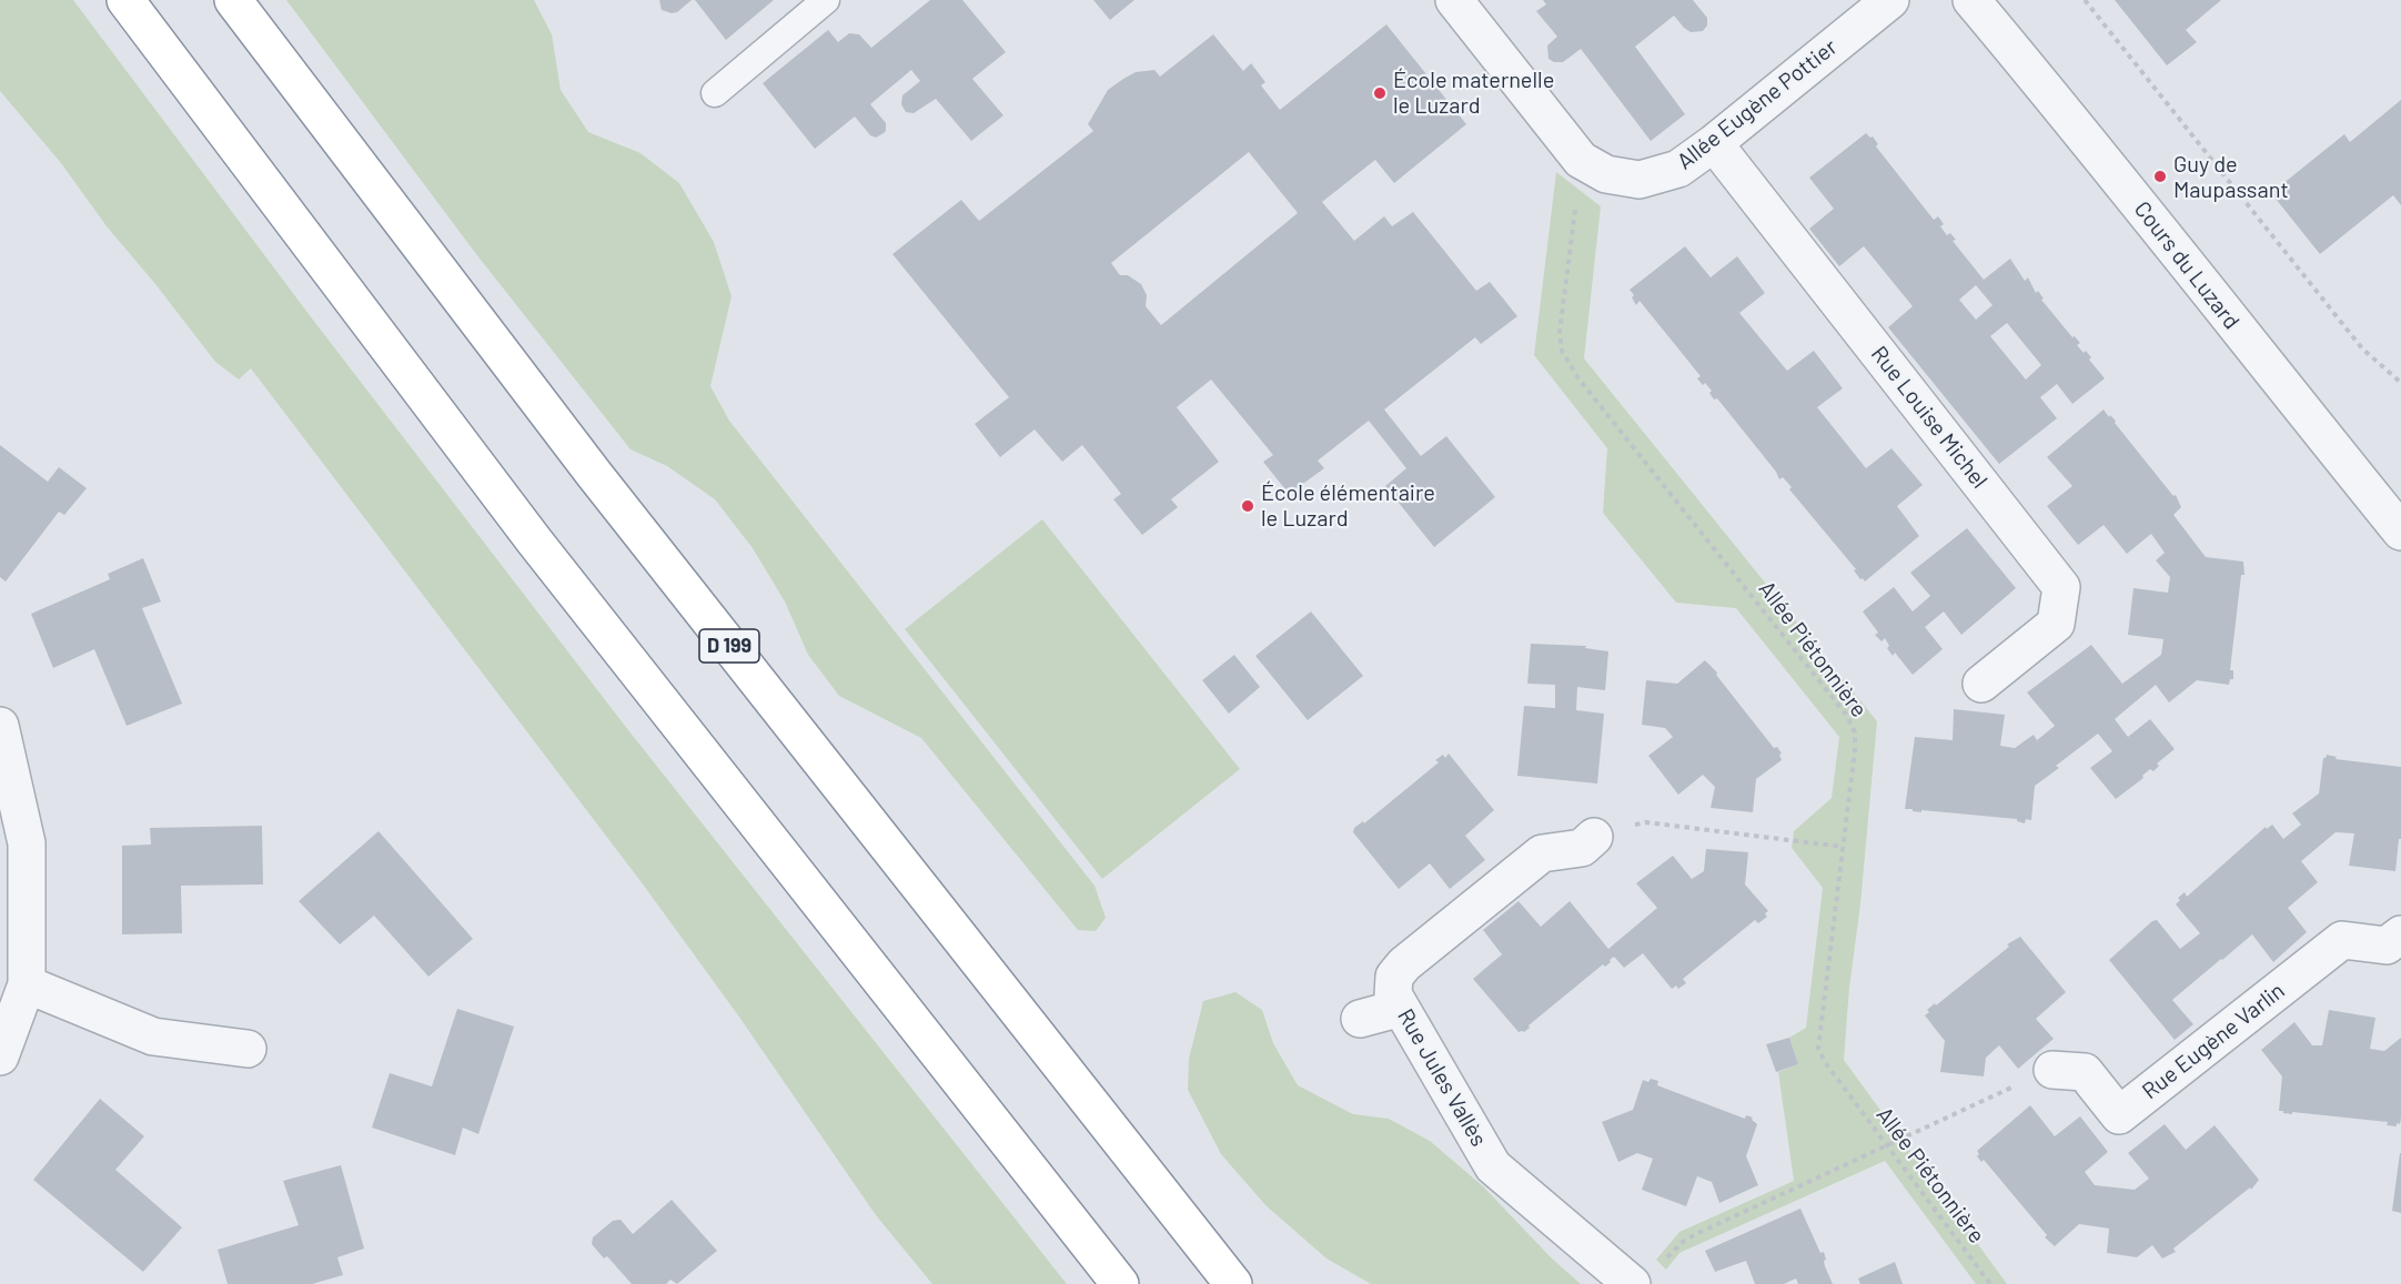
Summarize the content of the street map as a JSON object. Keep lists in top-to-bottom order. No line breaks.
{"streets":{"highway":["D 199"],"street":["Allée Eugène Pottier","Cours du Luzard","Rue Louise Michel","Rue Eugène Varlin","Rue Jules Vallès"],"path":["Allée Piétonnière"]},"crossings":[["Allée Eugène Pottier","Rue Louise Michel"],["Allée Eugène Pottier","Allée Piétonnière"]],"places":["École maternelle le Luzard","Guy de Maupassant","École élémentaire le Luzard"]}
